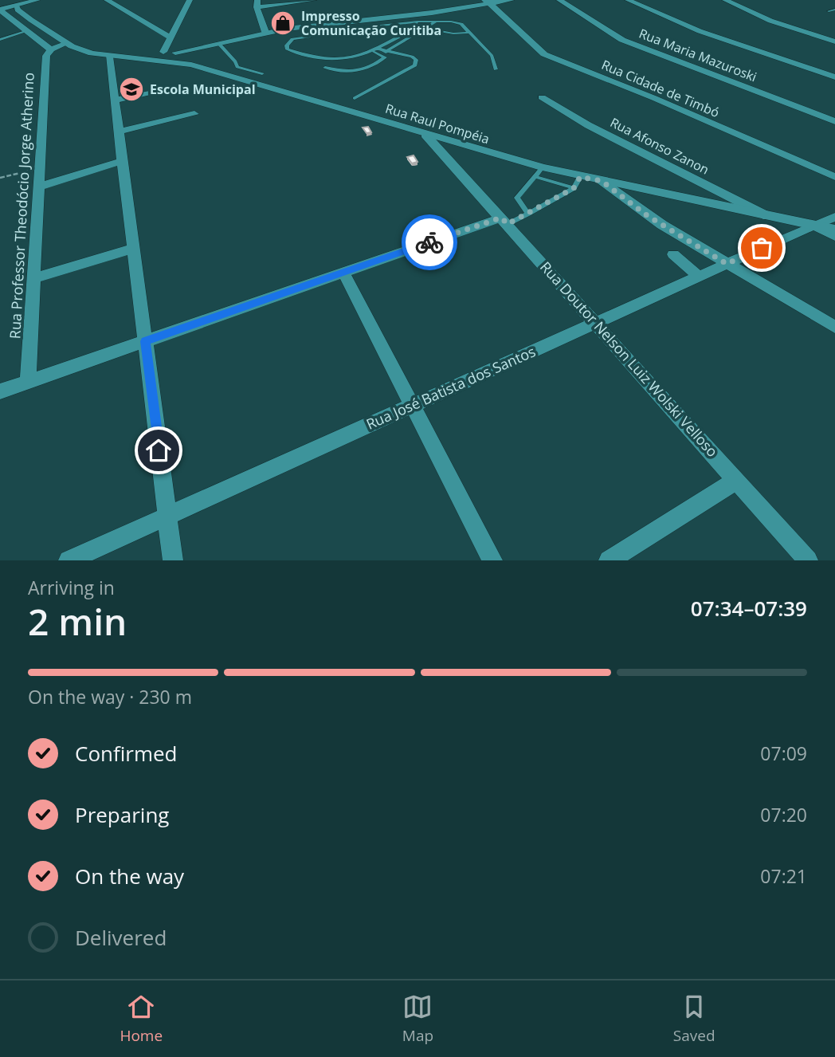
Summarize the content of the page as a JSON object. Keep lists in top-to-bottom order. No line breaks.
{"streets":{"street":["Rua Maria Mazuroski","Rua Cidade de Timbó","Rua Raul Pompéia","Rua Afonso Zanon","Rua Professor Theodócio Jorge Atherino","Rua Doutor Nelson Luiz Wolski Velloso","Rua José Batista dos Santos"]},"crossings":[["Rua Raul Pompéia","Rua Afonso Zanon"],["Rua Raul Pompéia","Rua Doutor Nelson Luiz Wolski Velloso"],["Rua Raul Pompéia","Rua José Batista dos Santos"],["Rua Doutor Nelson Luiz Wolski Velloso","Rua José Batista dos Santos"]],"places":{"shop":["Impresso Comunicação Curitiba"],"school or university":["Escola Municipal"]},"page":{"heading":["2 min","Arriving in","07:34–07:39"],"bar":"On the way · 230 m","list":[["Confirmed","07:09"],["Preparing","07:20"],["On the way","07:21"],"Delivered"],"tabs":["Home","Map","Saved"]}}
